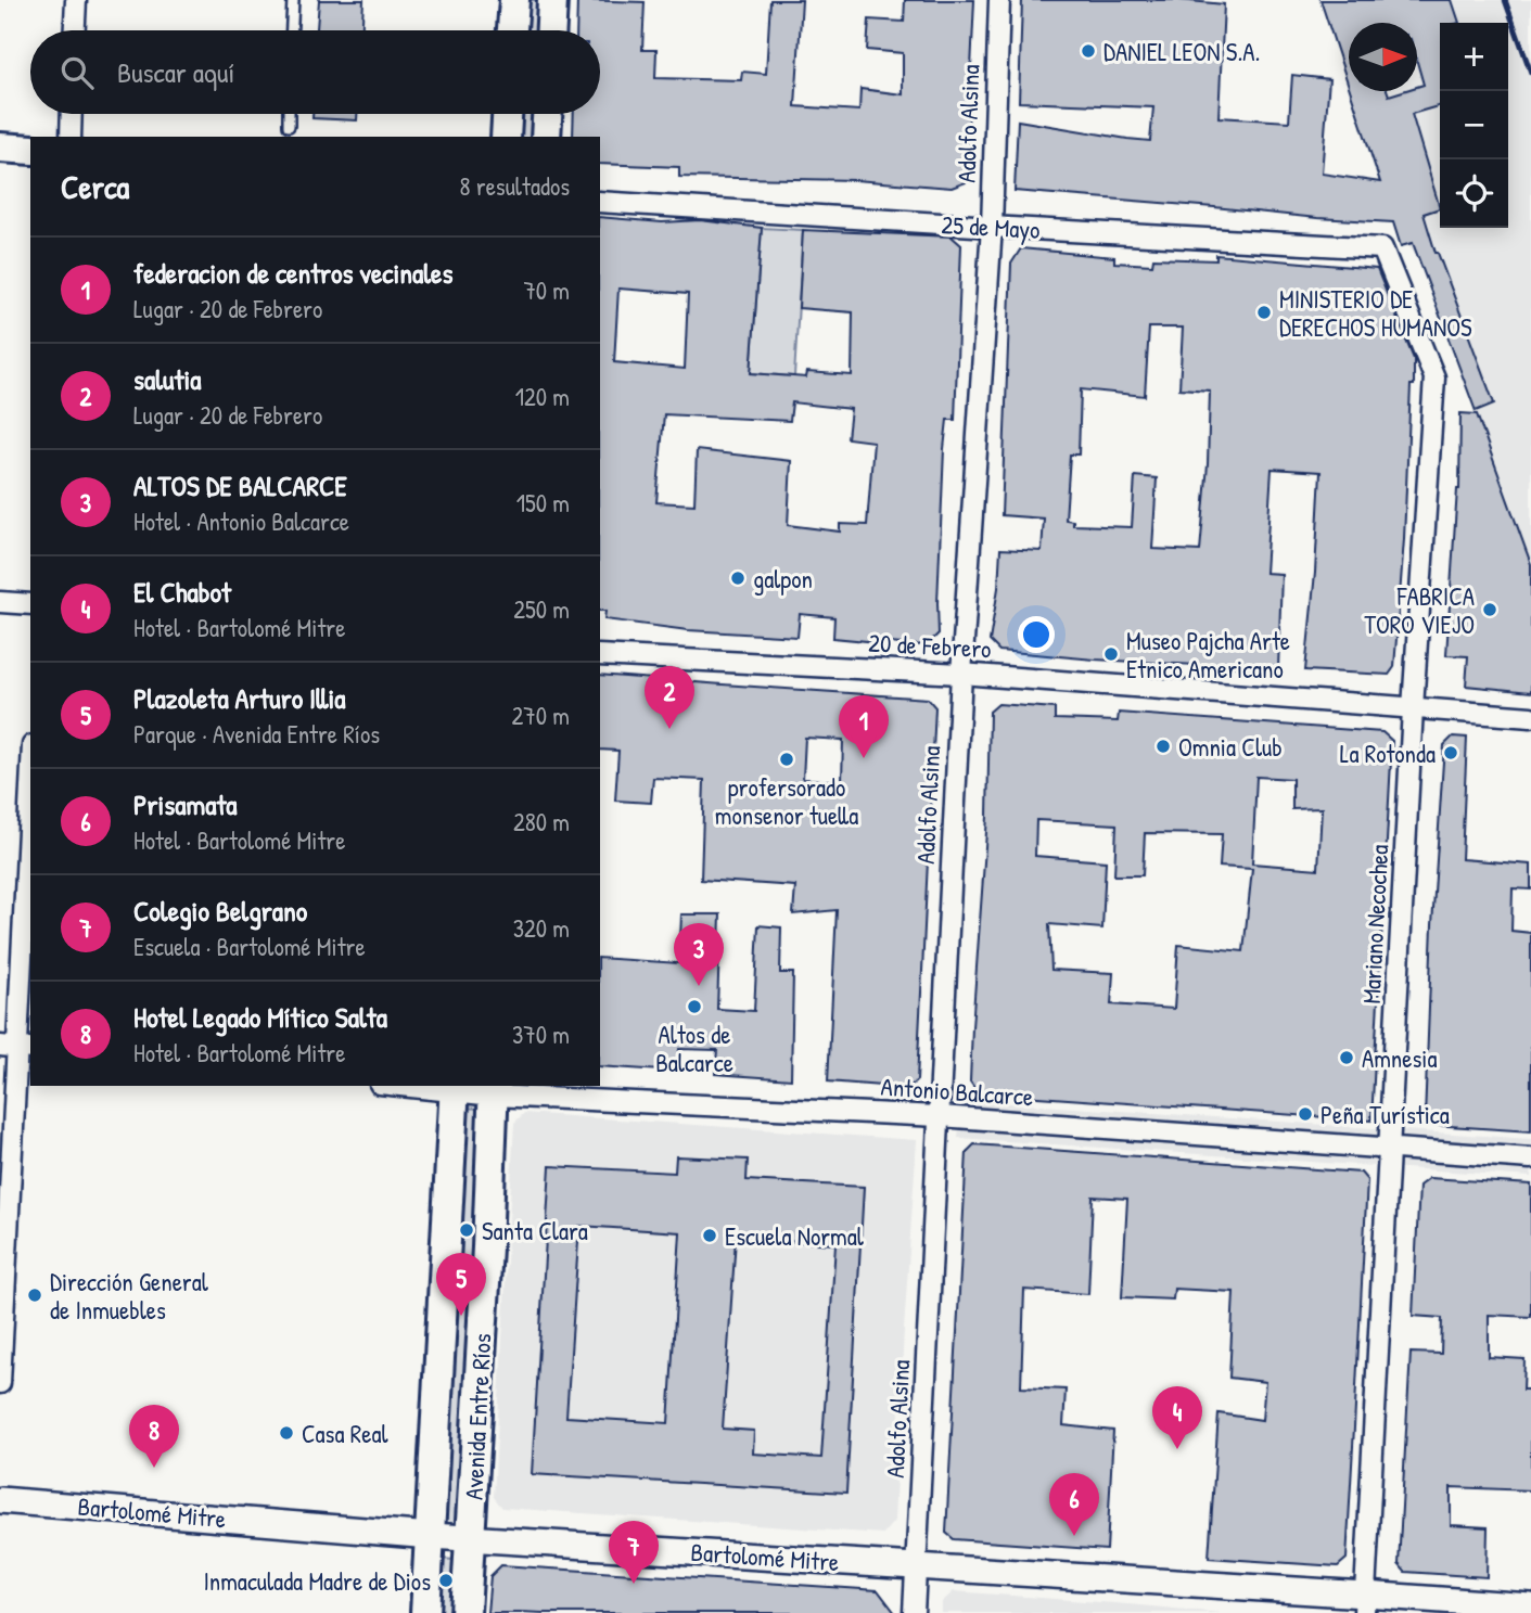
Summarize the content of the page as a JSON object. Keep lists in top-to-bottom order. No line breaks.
{"streets":{"main road":["Avenida Entre Ríos"],"street":["Adolfo Alsina","25 de Mayo","20 de Febrero","Mariano Necochea","Antonio Balcarce","Bartolomé Mitre"]},"crossings":[["Adolfo Alsina","25 de Mayo"],["Adolfo Alsina","20 de Febrero"],["Adolfo Alsina","Antonio Balcarce"],["Adolfo Alsina","Bartolomé Mitre"],["25 de Mayo","Mariano Necochea"],["20 de Febrero","Mariano Necochea"],["Mariano Necochea","Antonio Balcarce"],["Mariano Necochea","Bartolomé Mitre"],["Antonio Balcarce","Avenida Entre Ríos"],["Avenida Entre Ríos","Bartolomé Mitre"]],"places":["DANIEL LEON S.A.","MINISTERIO DE DERECHOS HUMANOS","galpon","FABRICA TORO VIEJO","Museo Pajcha Arte Etnico Americano","Omnia Club","La Rotonda","profersorado monsenor tuella","Altos de Balcarce","Amnesia","Peña Turística","Santa Clara","Escuela Normal","Dirección General de Inmuebles","Casa Real","Inmaculada Madre de Dios"],"north":"right","page":{"map_buttons":["+","−"],"search":"Buscar aquí","heading":["Cerca","8 resultados"],"list":[{"mark":"1","name":"federacion de centros vecinales","note":"Lugar · 20 de Febrero","value":"70 m"},{"mark":"2","name":"salutia","note":"Lugar · 20 de Febrero","value":"120 m"},{"mark":"3","name":"ALTOS DE BALCARCE","note":"Hotel · Antonio Balcarce","value":"150 m"},{"mark":"4","name":"El Chabot","note":"Hotel · Bartolomé Mitre","value":"250 m"},{"mark":"5","name":"Plazoleta Arturo Illia","note":"Parque · Avenida Entre Ríos","value":"270 m"},{"mark":"6","name":"Prisamata","note":"Hotel · Bartolomé Mitre","value":"280 m"},{"mark":"7","name":"Colegio Belgrano","note":"Escuela · Bartolomé Mitre","value":"320 m"},{"mark":"8","name":"Hotel Legado Mítico Salta","note":"Hotel · Bartolomé Mitre","value":"370 m"}],"pins":["2","1","3","5","4","8","6","7"]}}
